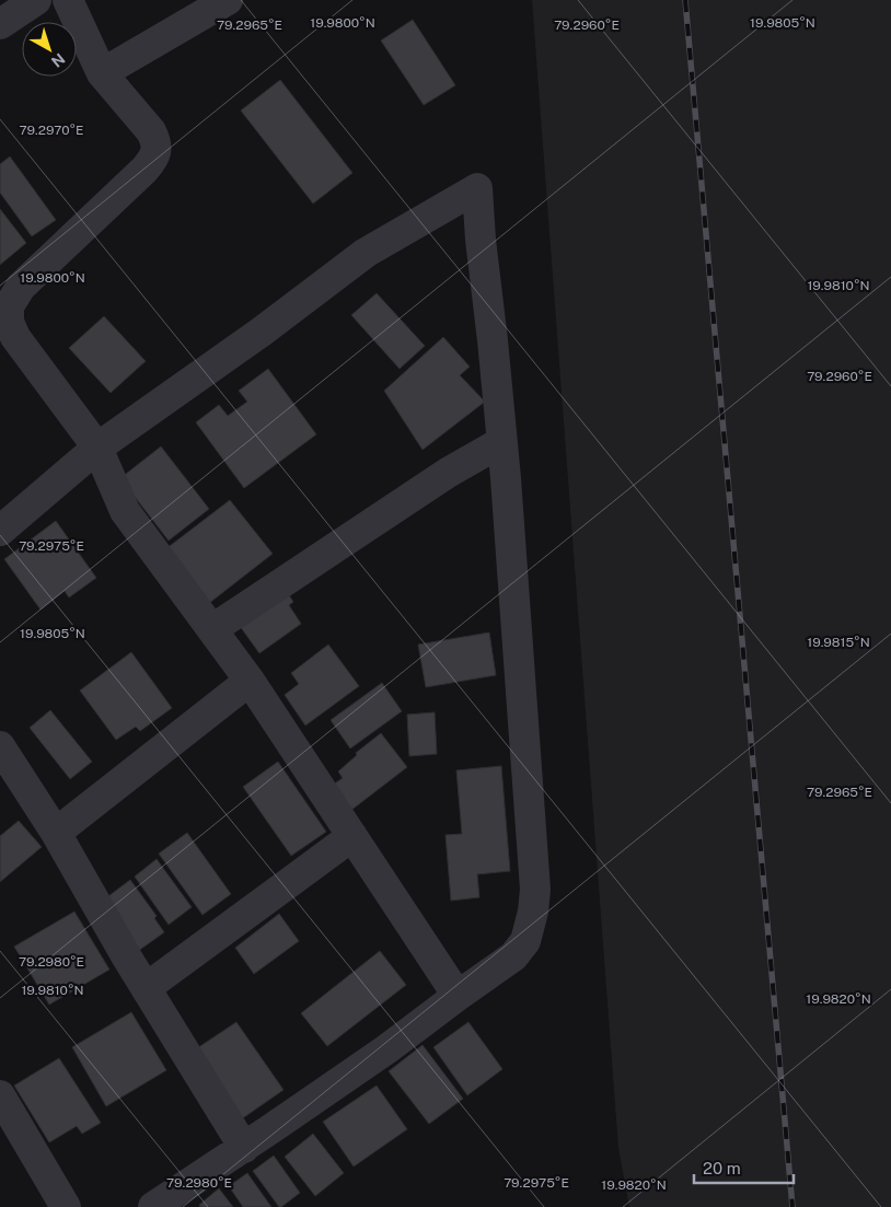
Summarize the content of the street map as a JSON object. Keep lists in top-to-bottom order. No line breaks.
{"scale_bar":"20 m","north":"bottom right","coordinates":["19.9800°N","19.9805°N","79.2965°E","79.2960°E","79.2970°E","19.9810°N","79.2975°E","19.9815°N","79.2980°E","19.9820°N"]}
